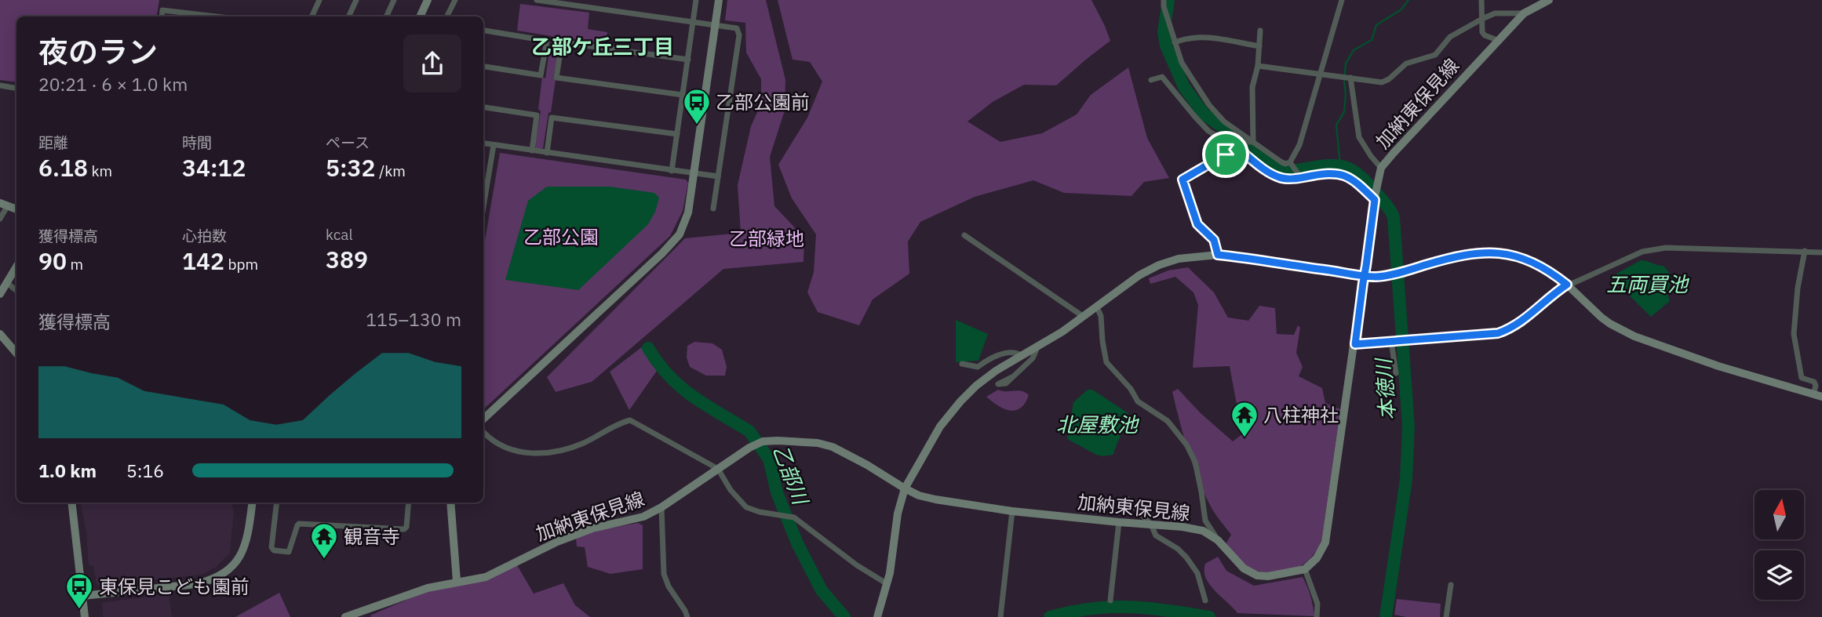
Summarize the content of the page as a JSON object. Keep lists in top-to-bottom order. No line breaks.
{"streets":{"street":["加納東保見線"]},"districts":["乙部ケ丘三丁目"],"water":["五両買池","本徳川","北屋敷池","乙部川"],"parks":["乙部公園","乙部緑地"],"places":{"bus stop":["乙部公園前","東保見こども園前"],"temple":["八柱神社","観音寺"]},"north":"top","page":{"heading":["夜のラン","20:21 · 6 × 1.0 km"],"stats":[["距離","6.18 km"],["時間","34:12"],["ペース","5:32 /km"],["獲得標高","90 m"],["心拍数","142 bpm"],["kcal","389"]],"chart":["獲得標高","115–130 m"],"list":[{"name":"1.0 km","note":"5:16"}]}}
